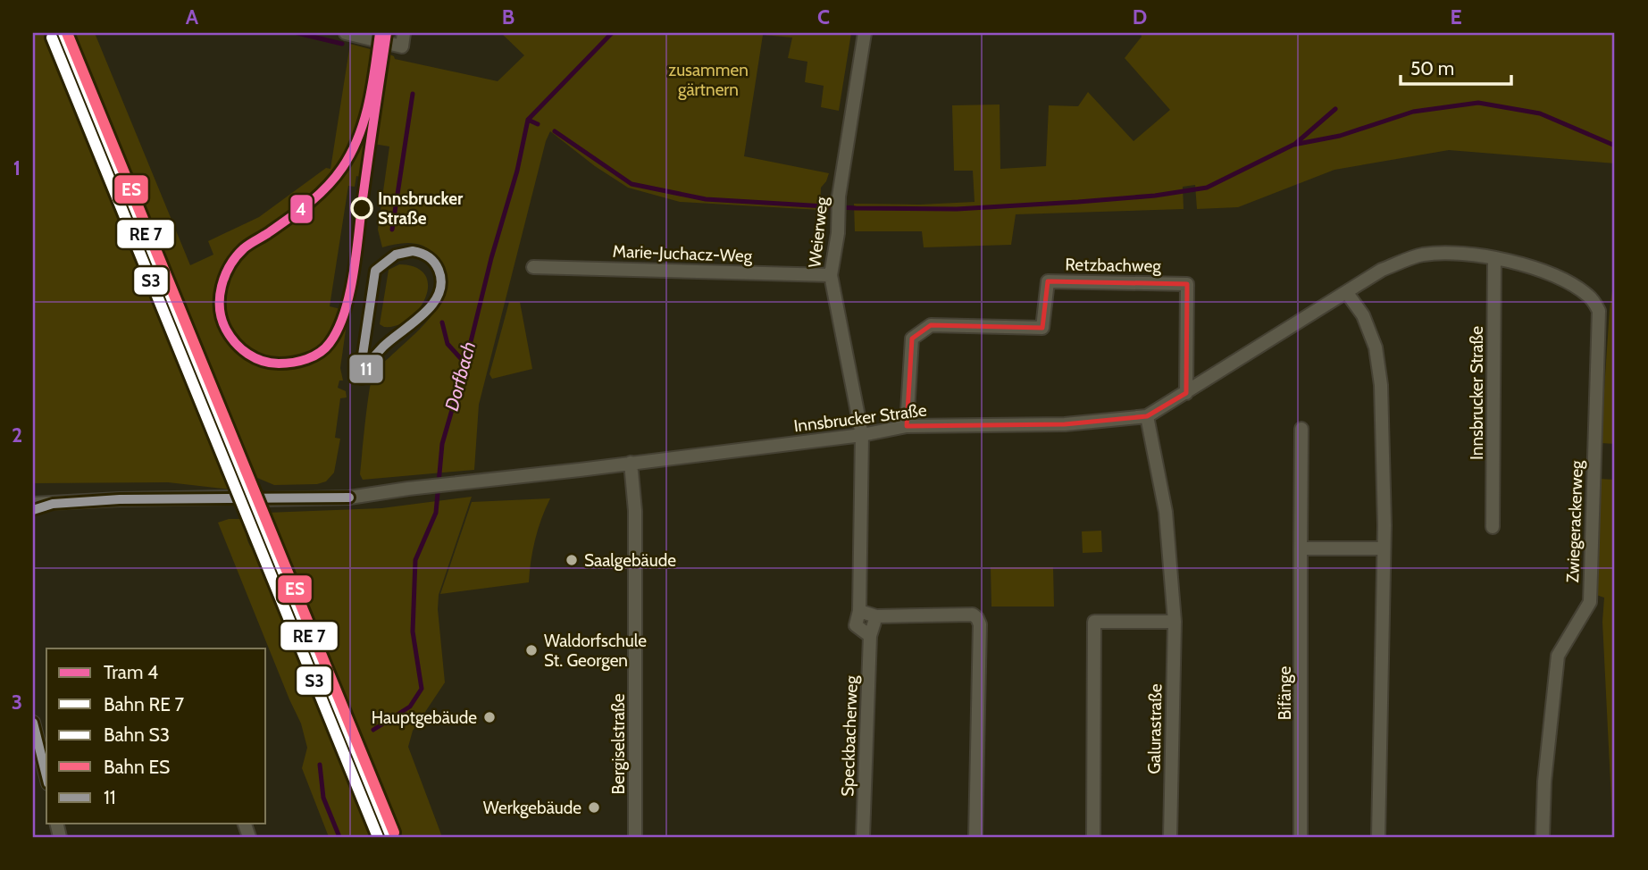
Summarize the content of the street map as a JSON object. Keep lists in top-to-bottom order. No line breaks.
{"streets":{"street":["Weierweg","Marie-Juchacz-Weg","Retzbachweg","Innsbrucker Straße","Zwiegerackerweg","Bifänge","Galurastraße","Speckbacherweg","Bergiselstraße"]},"crossings":[["Weierweg","Marie-Juchacz-Weg"],["Weierweg","Innsbrucker Straße"],["Weierweg","Speckbacherweg"],["Retzbachweg","Innsbrucker Straße"],["Innsbrucker Straße","Zwiegerackerweg"],["Innsbrucker Straße","Galurastraße"],["Innsbrucker Straße","Speckbacherweg"],["Innsbrucker Straße","Bergiselstraße"]],"water":["Dorfbach"],"parks":["zusammen gärtnern"],"places":["Innsbrucker Straße","Saalgebäude","Waldorfschule St. Georgen","Hauptgebäude","Werkgebäude"],"lines":["tram line 4","rail line ES","rail line S3","transit line 11"],"legend":["Tram 4","Bahn RE 7","Bahn S3","Bahn ES","11"],"scale_bar":"50 m","grid":{"columns":["A","B","C","D","E"],"rows":["1","2","3"]}}
